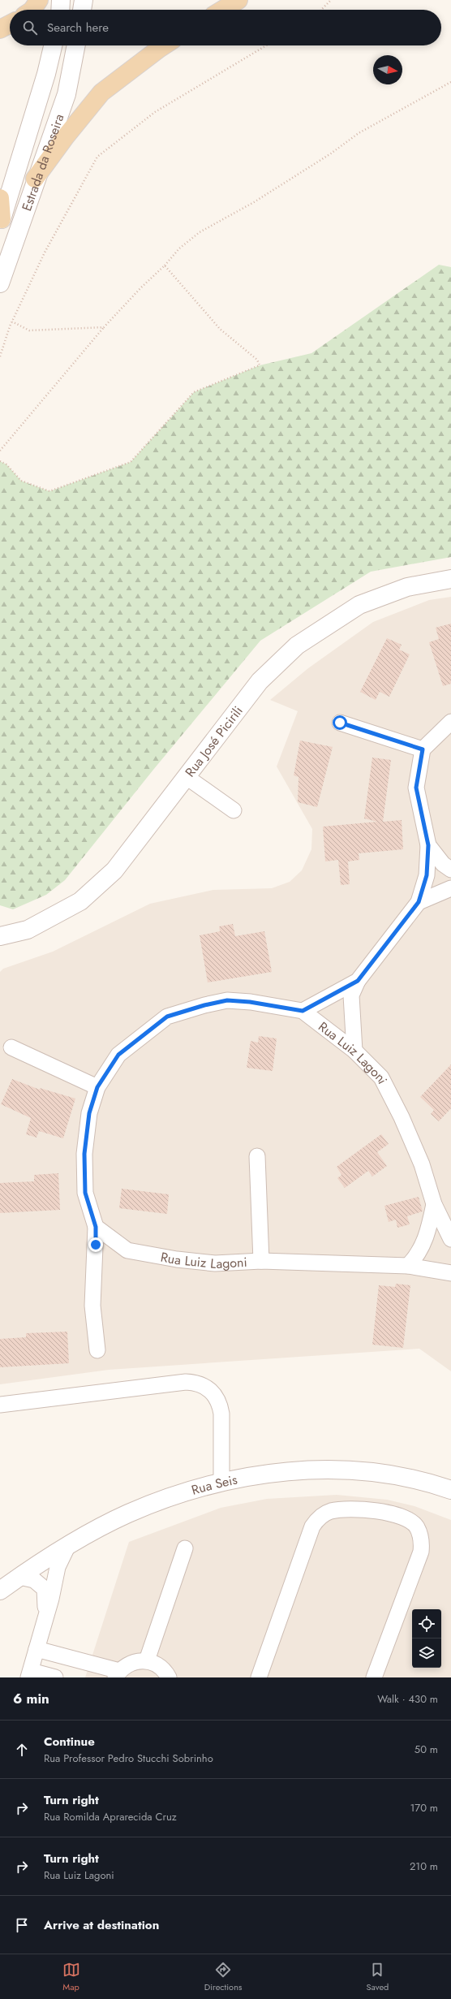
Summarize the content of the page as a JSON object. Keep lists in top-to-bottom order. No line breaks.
{"streets":{"street":["Estrada da Roseira","Rua José Picirili","Rua Luiz Lagoni","Rua Seis"]},"north":"right","page":{"search":"Search here","heading":["6 min","Walk · 430 m"],"list":[["Continue","Rua Professor Pedro Stucchi Sobrinho","50 m"],["Turn right","Rua Romilda Aprarecida Cruz","170 m"],["Turn right","Rua Luiz Lagoni","210 m"],"Arrive at destination"],"nav":["Map","Directions","Saved"]}}
